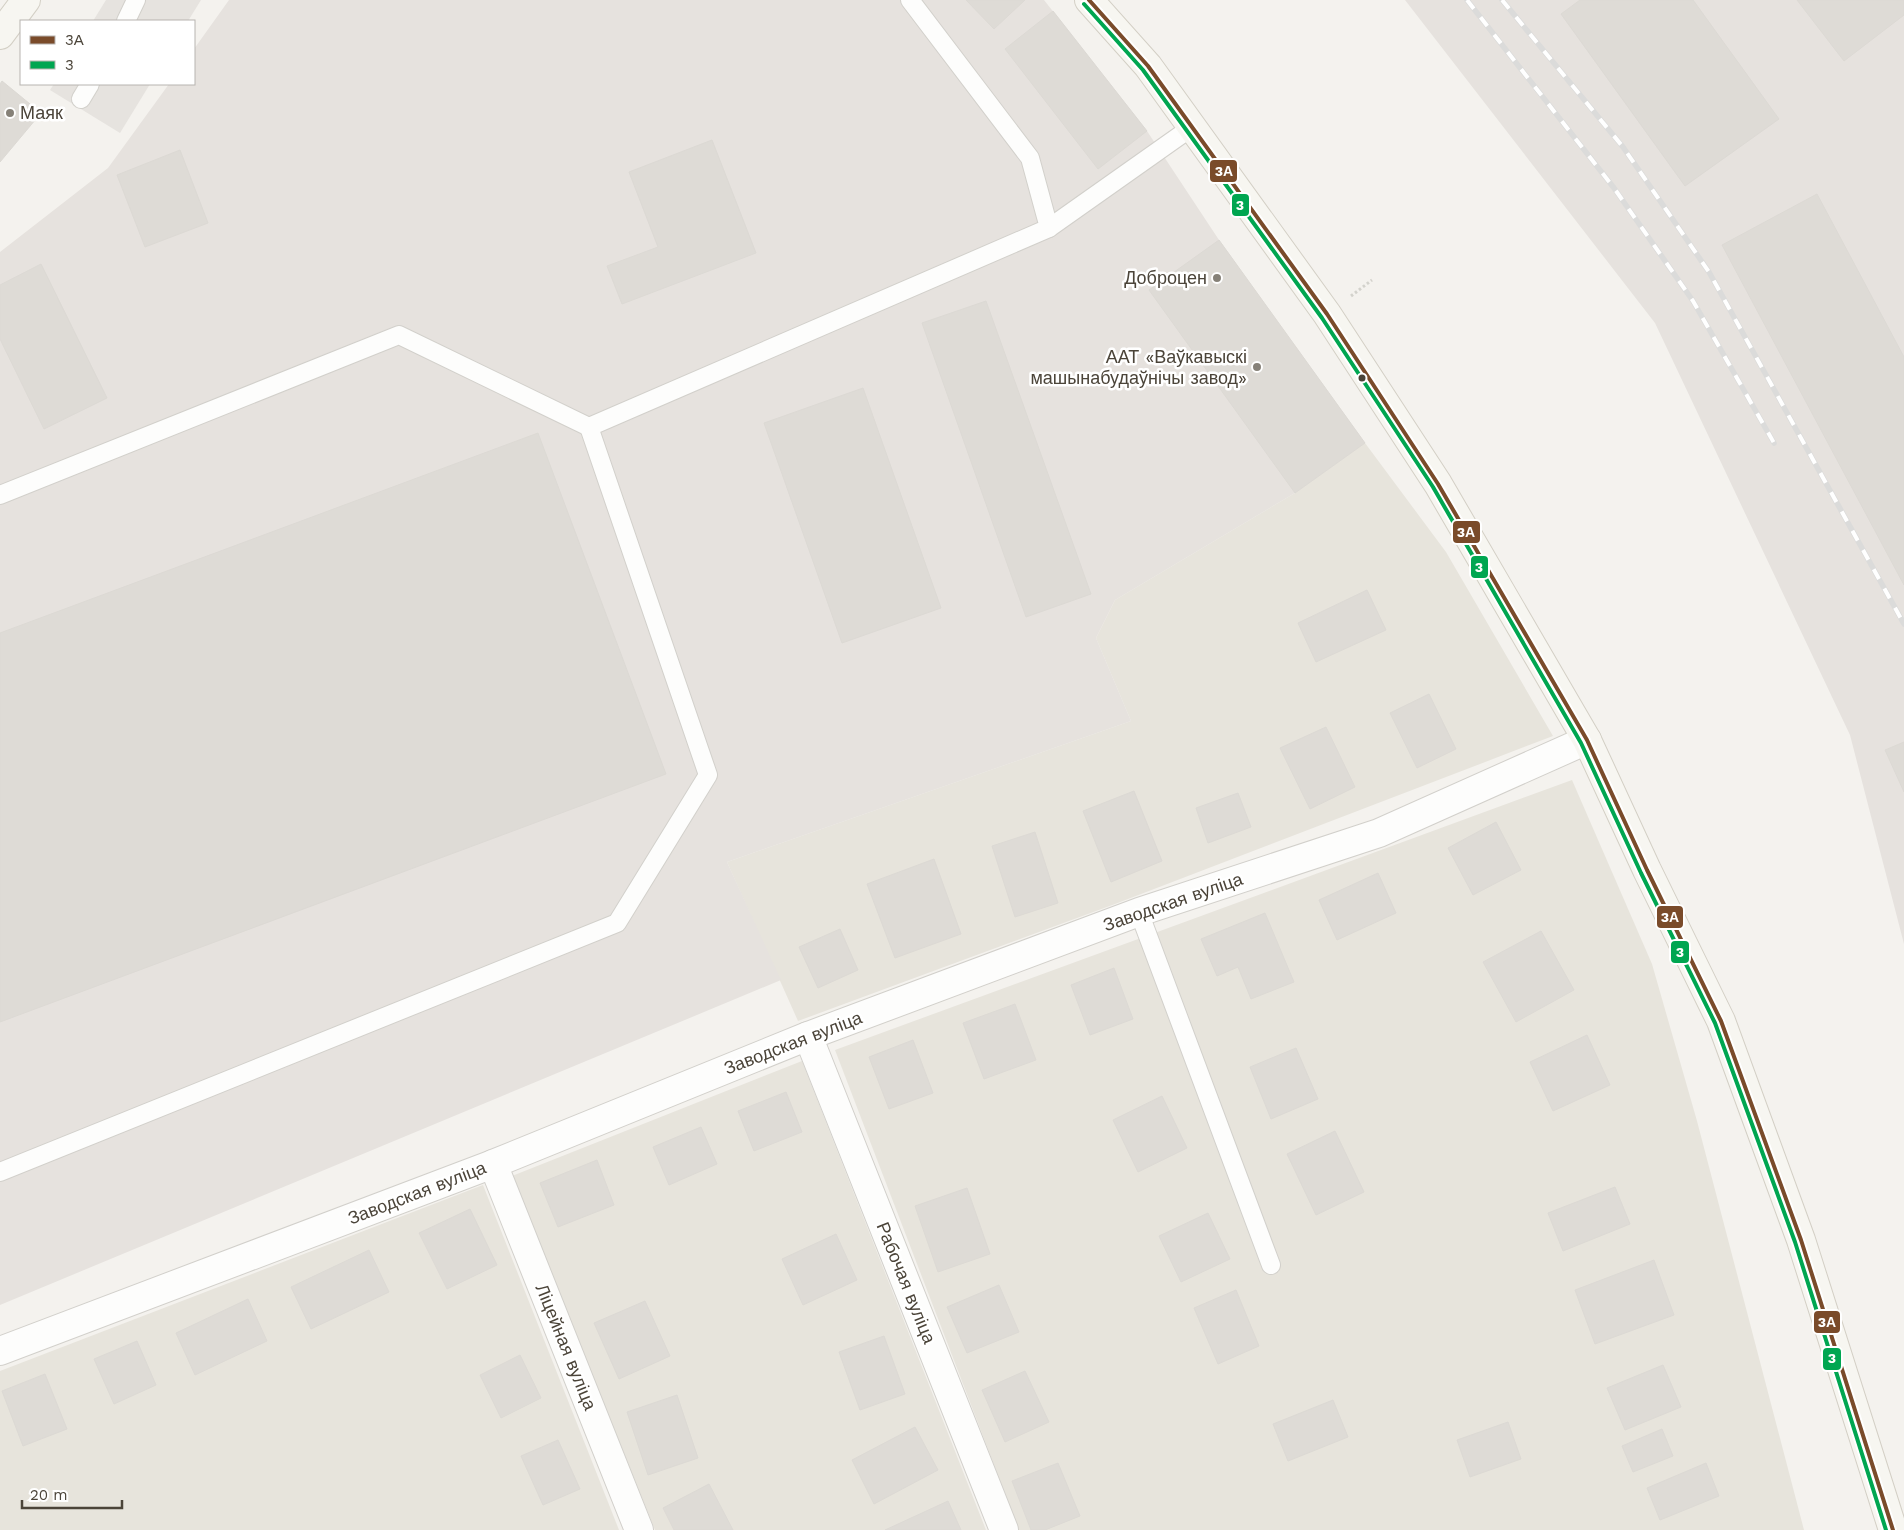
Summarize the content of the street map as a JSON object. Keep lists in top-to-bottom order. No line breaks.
{"streets":{"street":["Заводская вуліца","Рабочая вуліца","Ліцейная вуліца"]},"crossings":[["Заводская вуліца","Рабочая вуліца"],["Заводская вуліца","Ліцейная вуліца"]],"places":["Маяк","Доброцен","ААТ «Ваўкавыскі машынабудаўнічы завод»"],"lines":["transit line 3А","transit line 3"],"legend":["3А","3"],"scale_bar":"20 m"}
